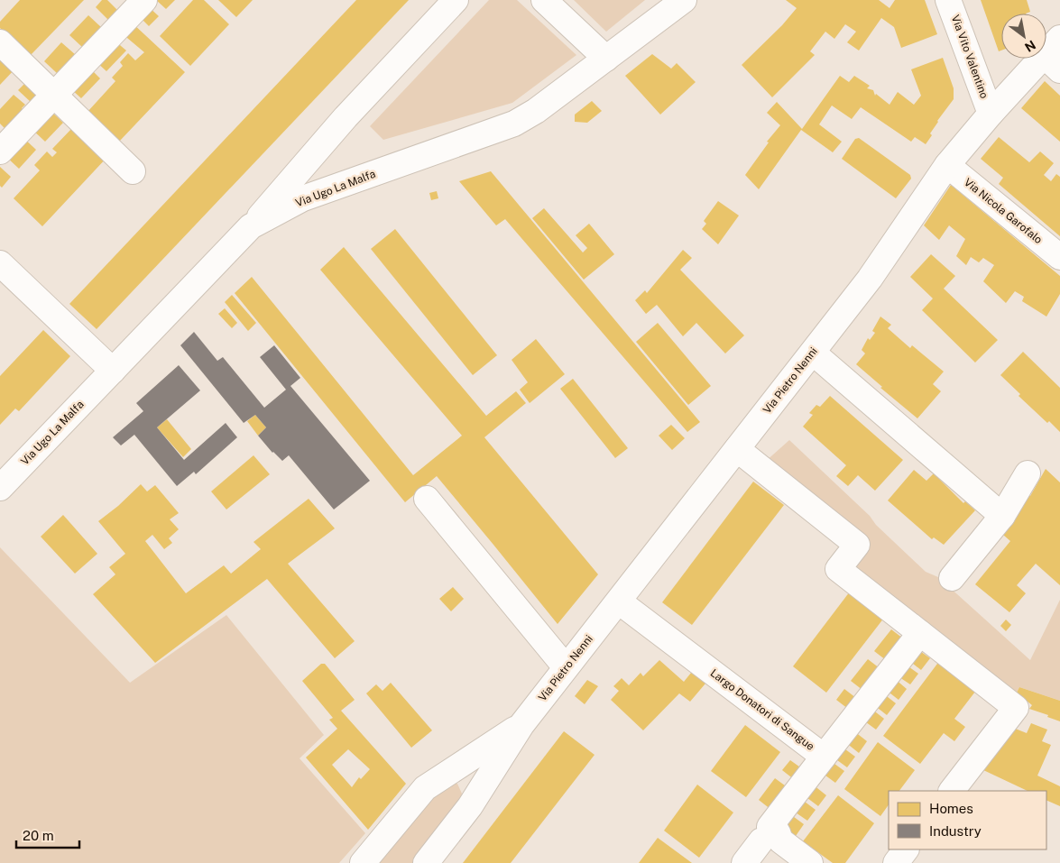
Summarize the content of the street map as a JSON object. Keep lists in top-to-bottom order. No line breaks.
{"streets":{"street":["Via Vito Valentino","Via Ugo La Malfa","Via Nicola Garofalo","Via Pietro Nenni","Largo Donatori di Sangue"]},"crossings":[["Via Vito Valentino","Via Pietro Nenni"],["Via Nicola Garofalo","Via Pietro Nenni"],["Via Pietro Nenni","Largo Donatori di Sangue"]],"legend":["Homes","Industry"],"scale_bar":"20 m","north":"bottom right"}
